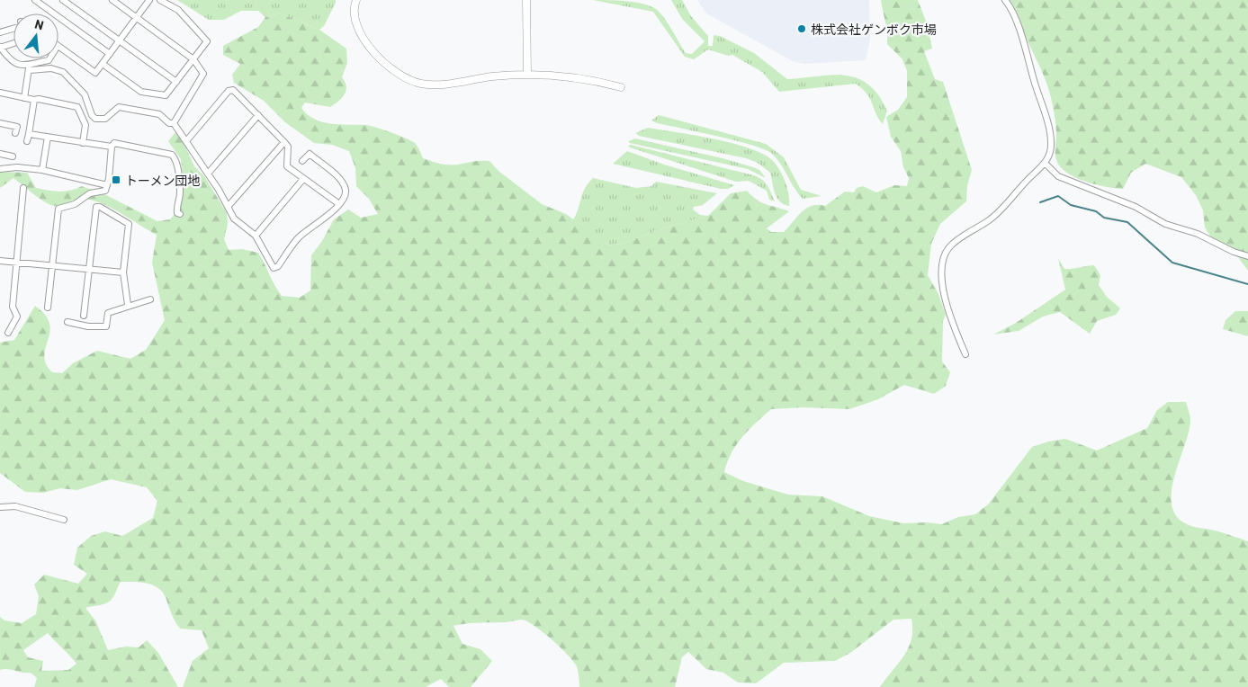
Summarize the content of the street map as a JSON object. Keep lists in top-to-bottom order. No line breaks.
{"places":{"other":["株式会社ゲンボク市場"],"transit":["トーメン団地"]},"north":"top"}
